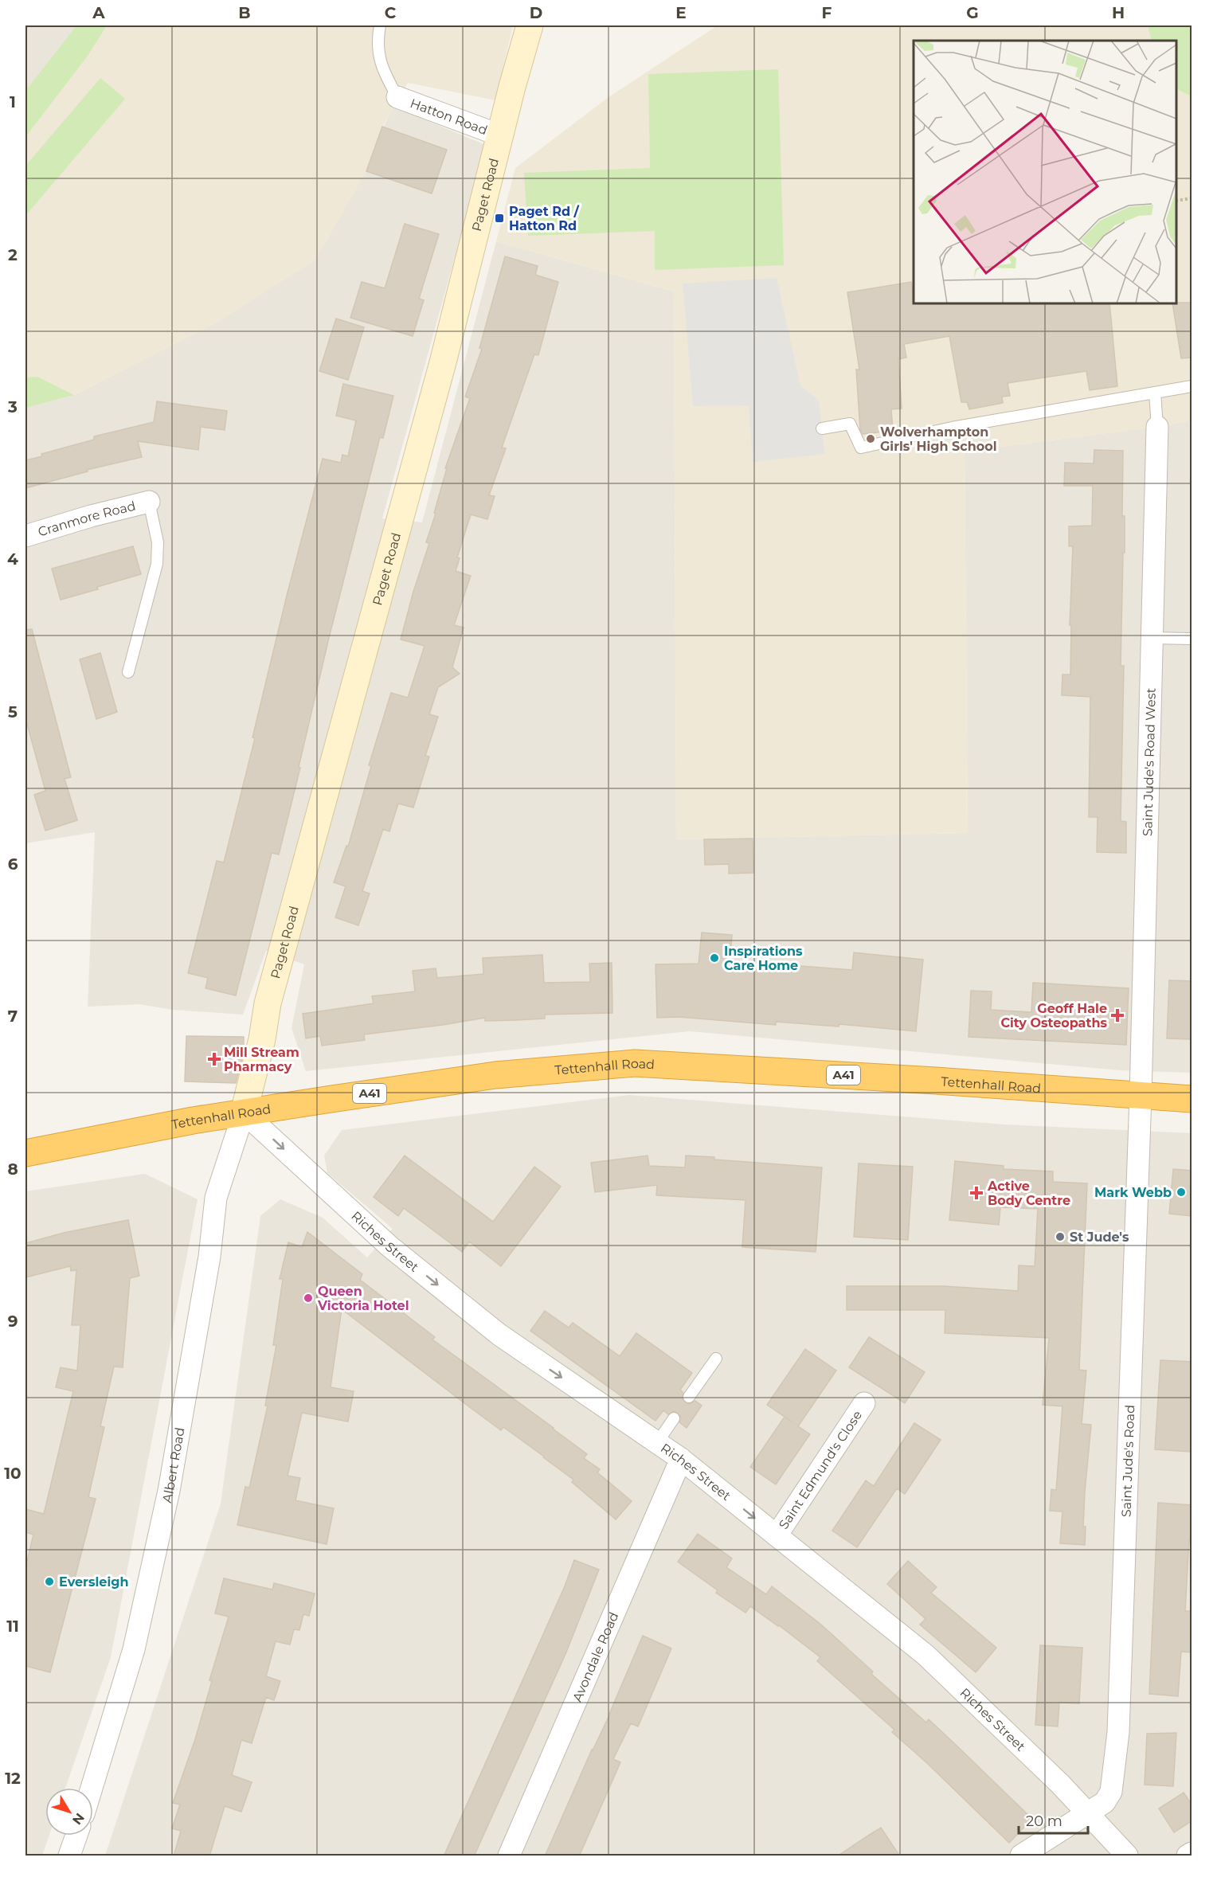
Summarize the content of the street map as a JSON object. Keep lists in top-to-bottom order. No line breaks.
{"streets":{"highway":["Tettenhall Road","A41"],"street":["Hatton Road","Paget Road","Cranmore Road","Saint Jude's Road West","Riches Street","Saint Jude's Road","Albert Road","Saint Edmund's Close","Avondale Road"]},"crossings":[["Hatton Road","Paget Road"],["Paget Road","Tettenhall Road"],["Paget Road","Riches Street"],["Paget Road","Albert Road"],["Saint Jude's Road West","Tettenhall Road"],["Saint Jude's Road West","Saint Jude's Road"],["Tettenhall Road","Riches Street"],["Tettenhall Road","Saint Jude's Road"],["Tettenhall Road","Albert Road"],["Riches Street","Saint Jude's Road"],["Riches Street","Albert Road"],["Riches Street","Saint Edmund's Close"],["Riches Street","Avondale Road"]],"one_way":["Riches Street"],"places":{"transit":["Paget Rd / Hatton Rd"],"other":["Wolverhampton Girls' High School","Inspirations Care Home","Mark Webb","St Jude's","Queen Victoria Hotel","Eversleigh"],"health":["Geoff Hale City Osteopaths","Mill Stream Pharmacy","Active Body Centre"]},"scale_bar":"20 m","north":"bottom right","grid":{"columns":["A","B","C","D","E","F","G","H"],"rows":["1","2","3","4","5","6","7","8","9","10","11","12"]}}
